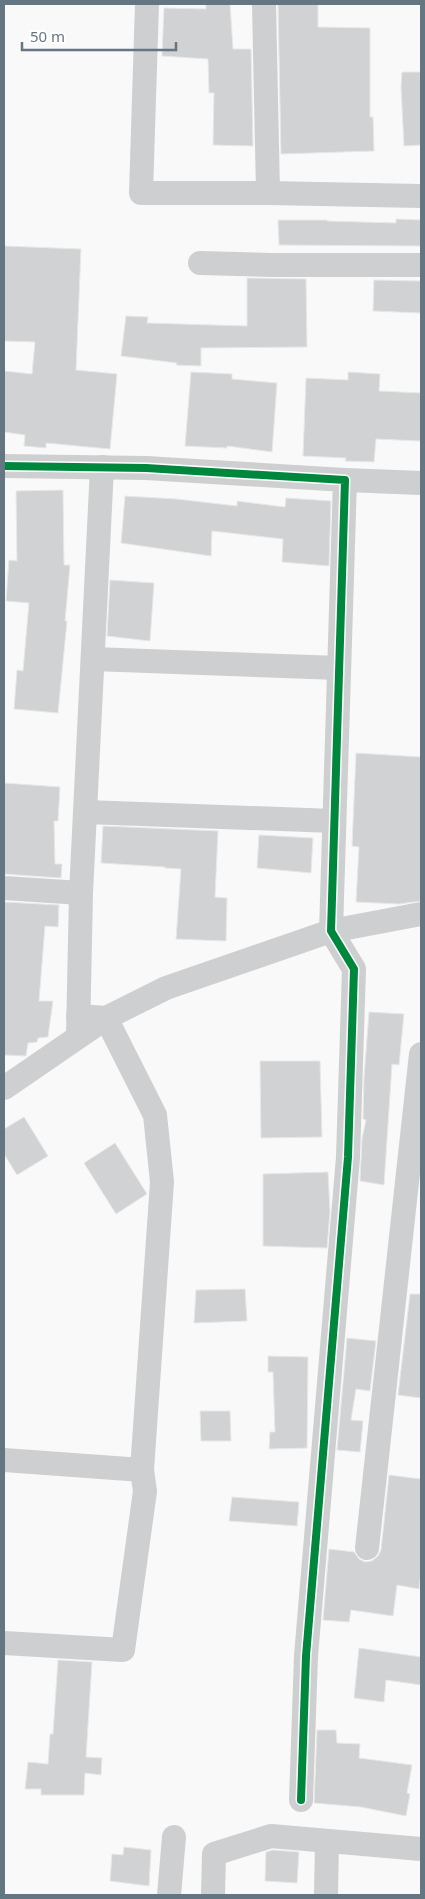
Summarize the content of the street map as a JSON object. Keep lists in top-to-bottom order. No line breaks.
{"scale_bar":"50 m"}
